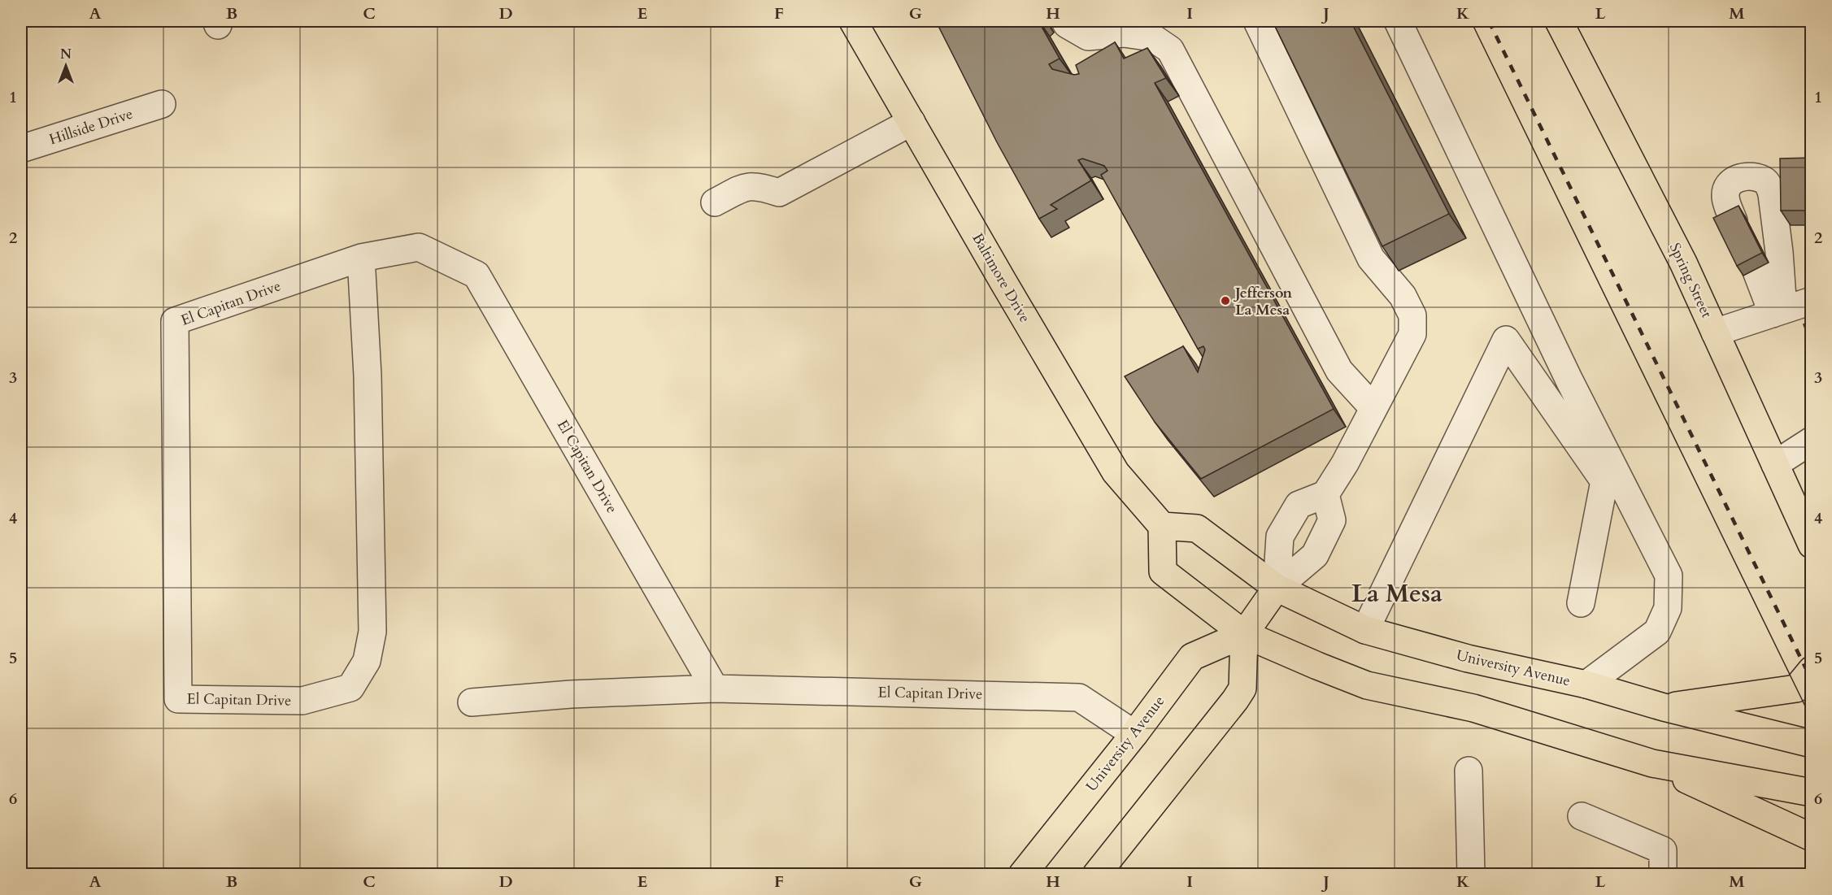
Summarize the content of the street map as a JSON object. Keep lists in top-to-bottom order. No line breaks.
{"streets":{"main road":["Baltimore Drive","Spring Street","University Avenue"],"street":["Hillside Drive","El Capitan Drive"]},"crossings":[["El Capitan Drive","University Avenue"]],"districts":["La Mesa"],"places":["Jefferson La Mesa"],"north":"top","grid":{"columns":["A","B","C","D","E","F","G","H","I","J","K","L","M"],"rows":["1","2","3","4","5","6"]}}
